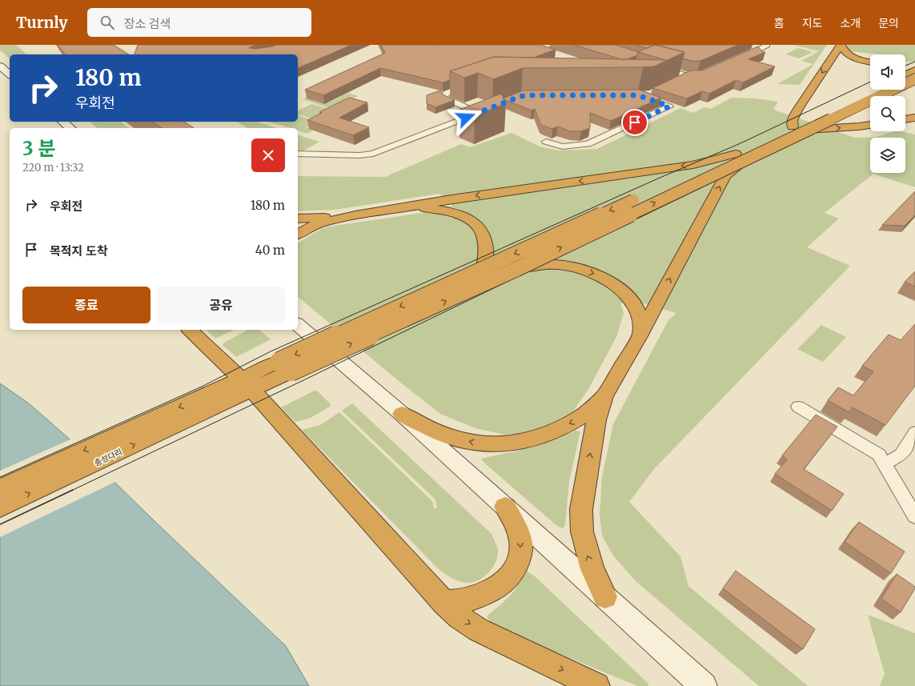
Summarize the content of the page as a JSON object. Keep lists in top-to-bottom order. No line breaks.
{"streets":{"highway":["충성다리"]},"page":{"header":"Turnly","search":"장소 검색","nav":["홈","지도","소개","문의"],"turn":["180 m","우회전"],"heading":["3 분","220 m · 13:32"],"list":[{"name":"우회전","value":"180 m"},{"name":"목적지 도착","value":"40 m"}],"buttons":["종료","공유"]}}
